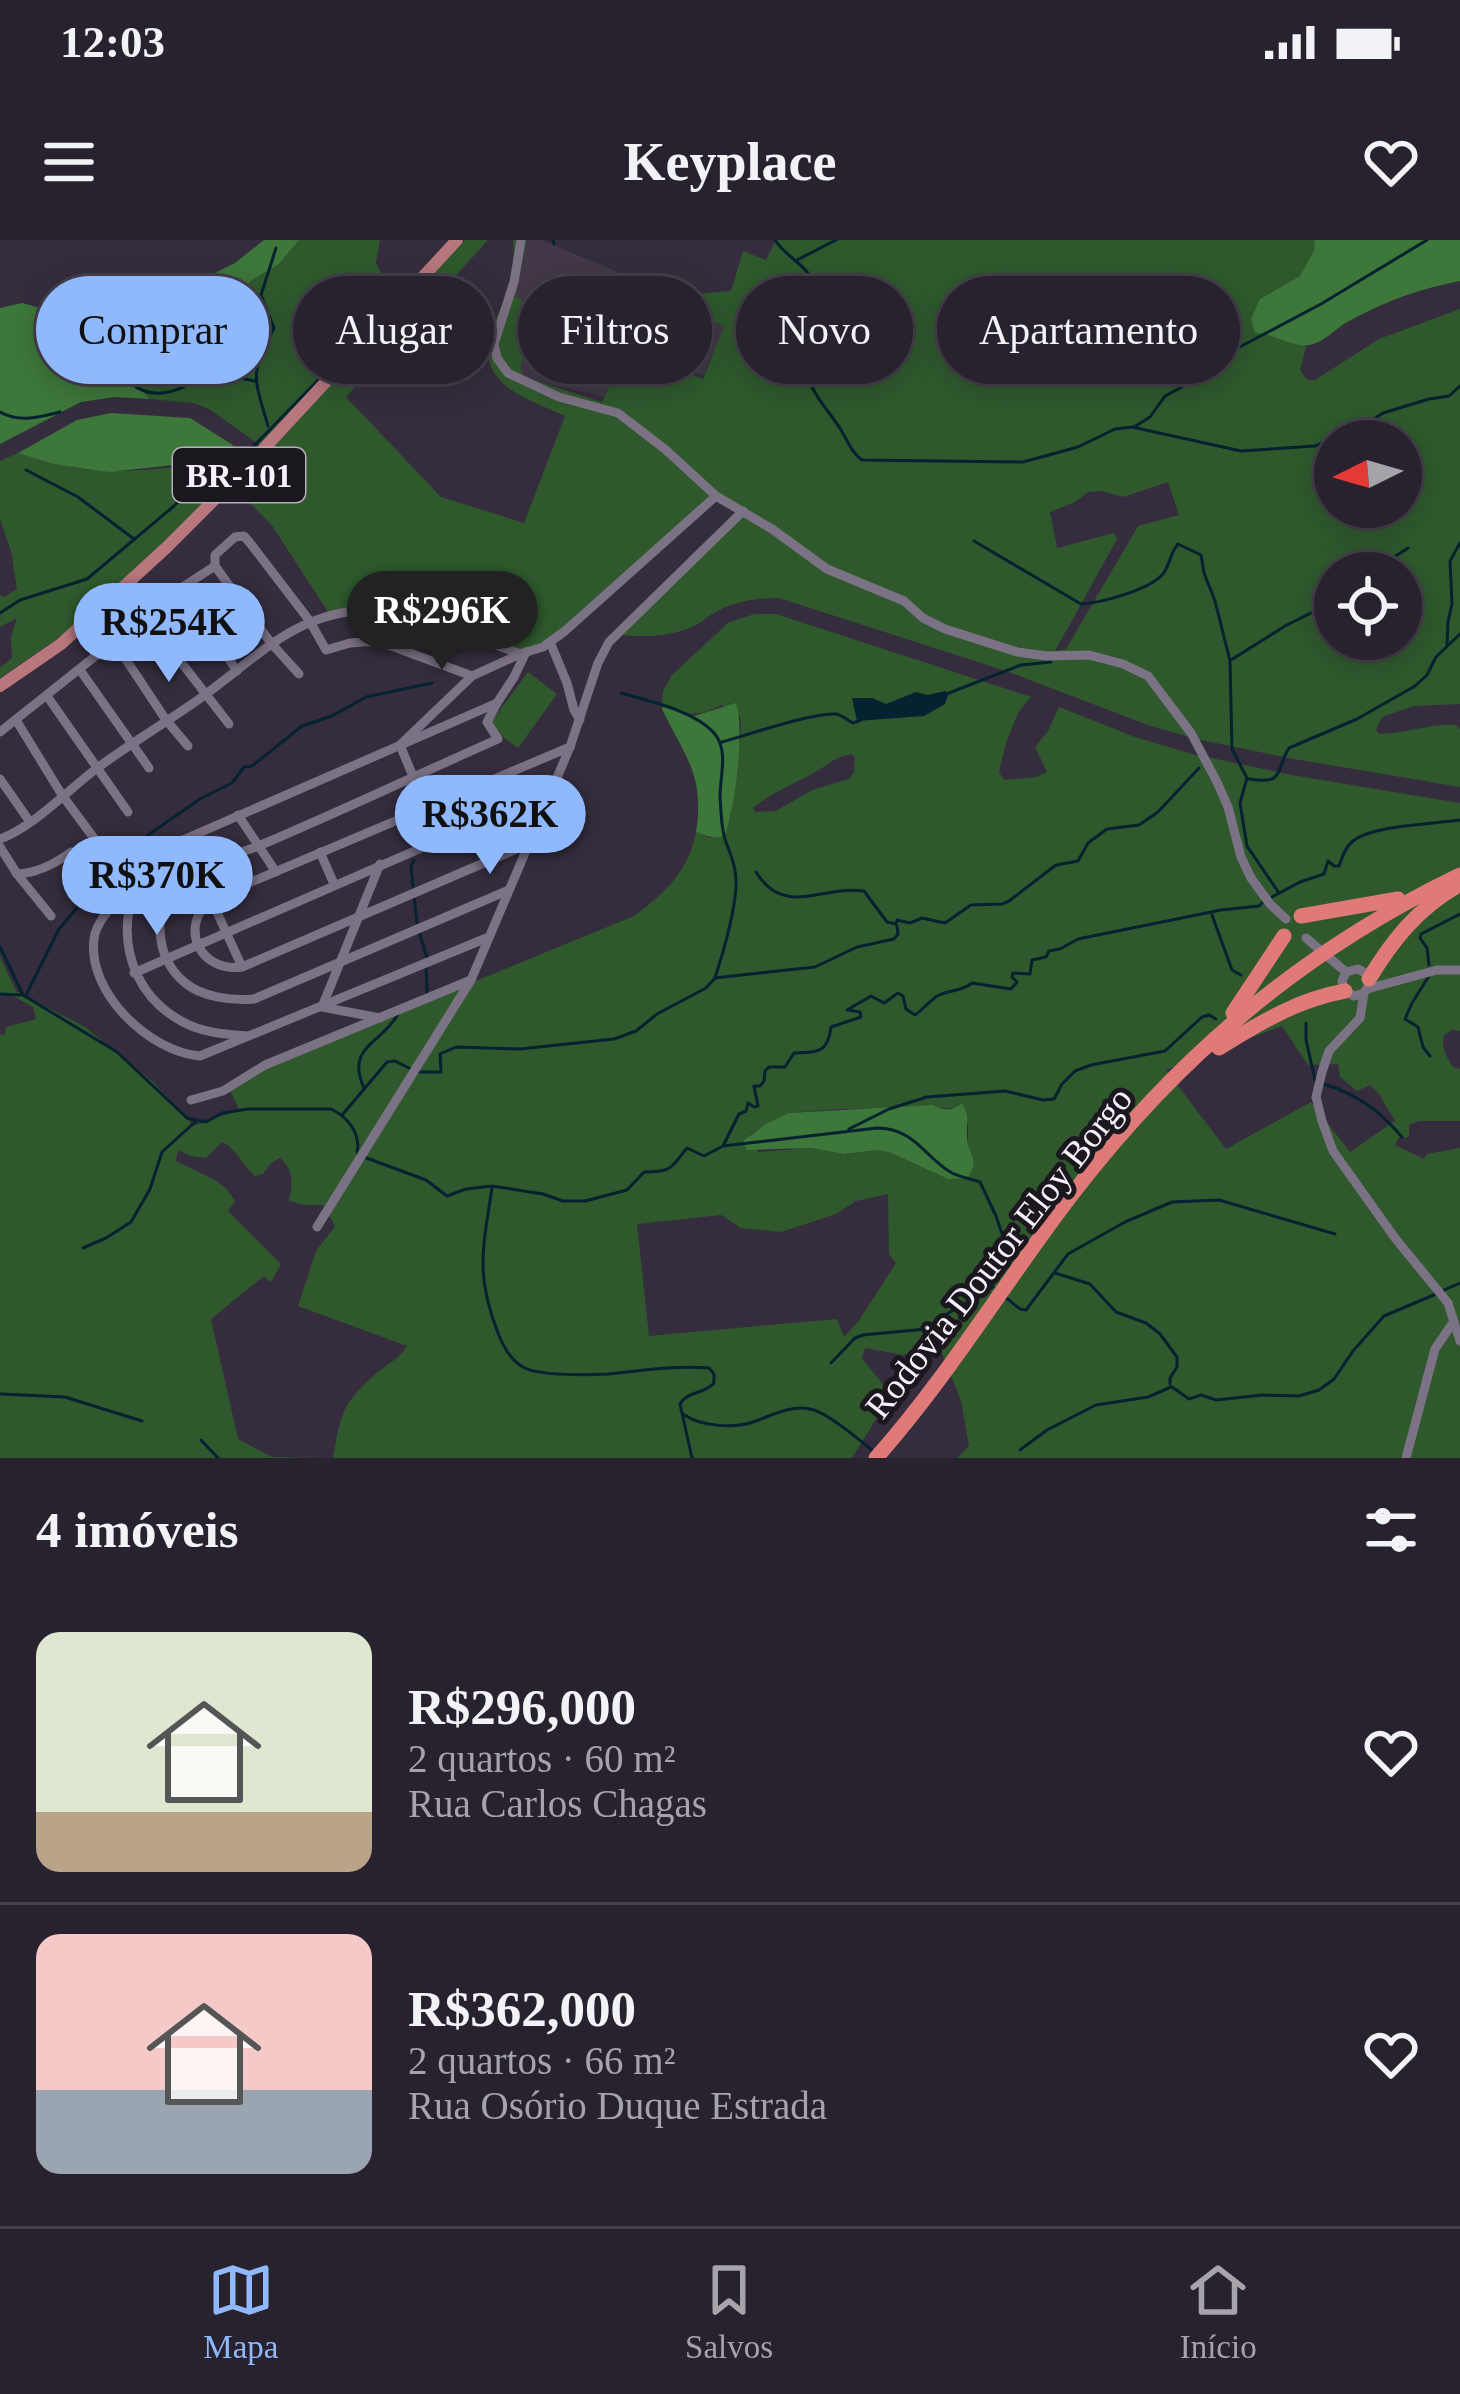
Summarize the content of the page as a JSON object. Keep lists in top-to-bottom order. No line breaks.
{"streets":{"highway":["Rodovia Doutor Eloy Borgo"],"main road":["BR-101"]},"north":"left","page":{"status":"12:03","header":"Keyplace","chip":["Comprar","Alugar","Filtros","Novo","Apartamento"],"price":["R$296K","R$254K","R$362K","R$370K"],"heading":"4 imóveis","list":[{"name":"R$296,000","note":"2 quartos · 60 m² · Rua Carlos Chagas"},{"name":"R$362,000","note":"2 quartos · 66 m² · Rua Osório Duque Estrada"}],"tabs":["Mapa","Salvos","Início"]}}
